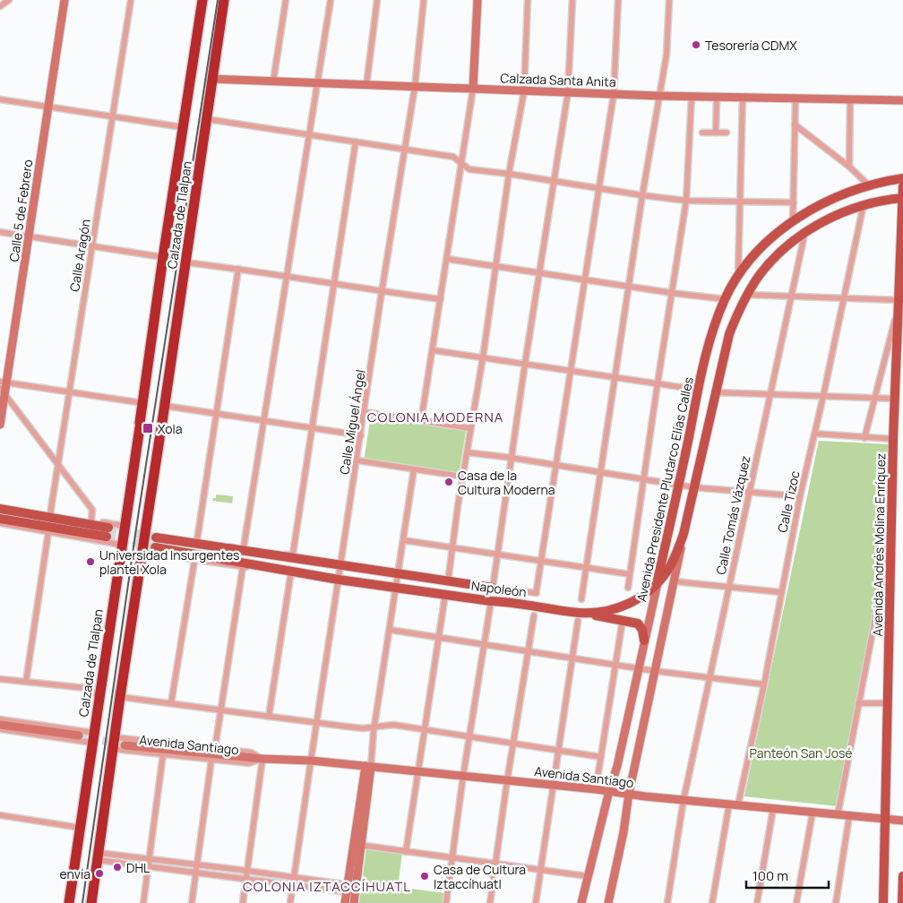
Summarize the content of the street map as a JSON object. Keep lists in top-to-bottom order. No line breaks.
{"streets":{"highway":["Calzada de Tlalpan"],"main road":["Avenida Presidente Plutarco Elías Calles","Avenida Andrés Molina Enríquez","Napoleón"],"street":["Calzada Santa Anita","Calle 5 de Febrero","Calle Aragón","Calle Miguel Ángel","Calle Tizoc","Calle Tomás Vázquez","Avenida Santiago"]},"crossings":[["Calzada Santa Anita","Calzada de Tlalpan"],["Calzada Santa Anita","Calle Miguel Ángel"],["Calzada de Tlalpan","Napoleón"],["Calzada de Tlalpan","Avenida Santiago"],["Calle Miguel Ángel","Napoleón"],["Calle Miguel Ángel","Avenida Santiago"],["Avenida Presidente Plutarco Elías Calles","Napoleón"],["Avenida Presidente Plutarco Elías Calles","Avenida Santiago"],["Calle Tizoc","Avenida Santiago"],["Calle Tomás Vázquez","Avenida Santiago"],["Avenida Andrés Molina Enríquez","Avenida Santiago"]],"districts":["COLONIA MODERNA","COLONIA IZTACCÍHUATL"],"parks":["Panteón San José"],"places":{"other":["Tesorería CDMX","Casa de la Cultura Moderna","Universidad Insurgentes plantel Xola","DHL","envía","Casa de Cultura Iztaccíhuatl"],"transit":["Xola"]},"scale_bar":"100 m"}
